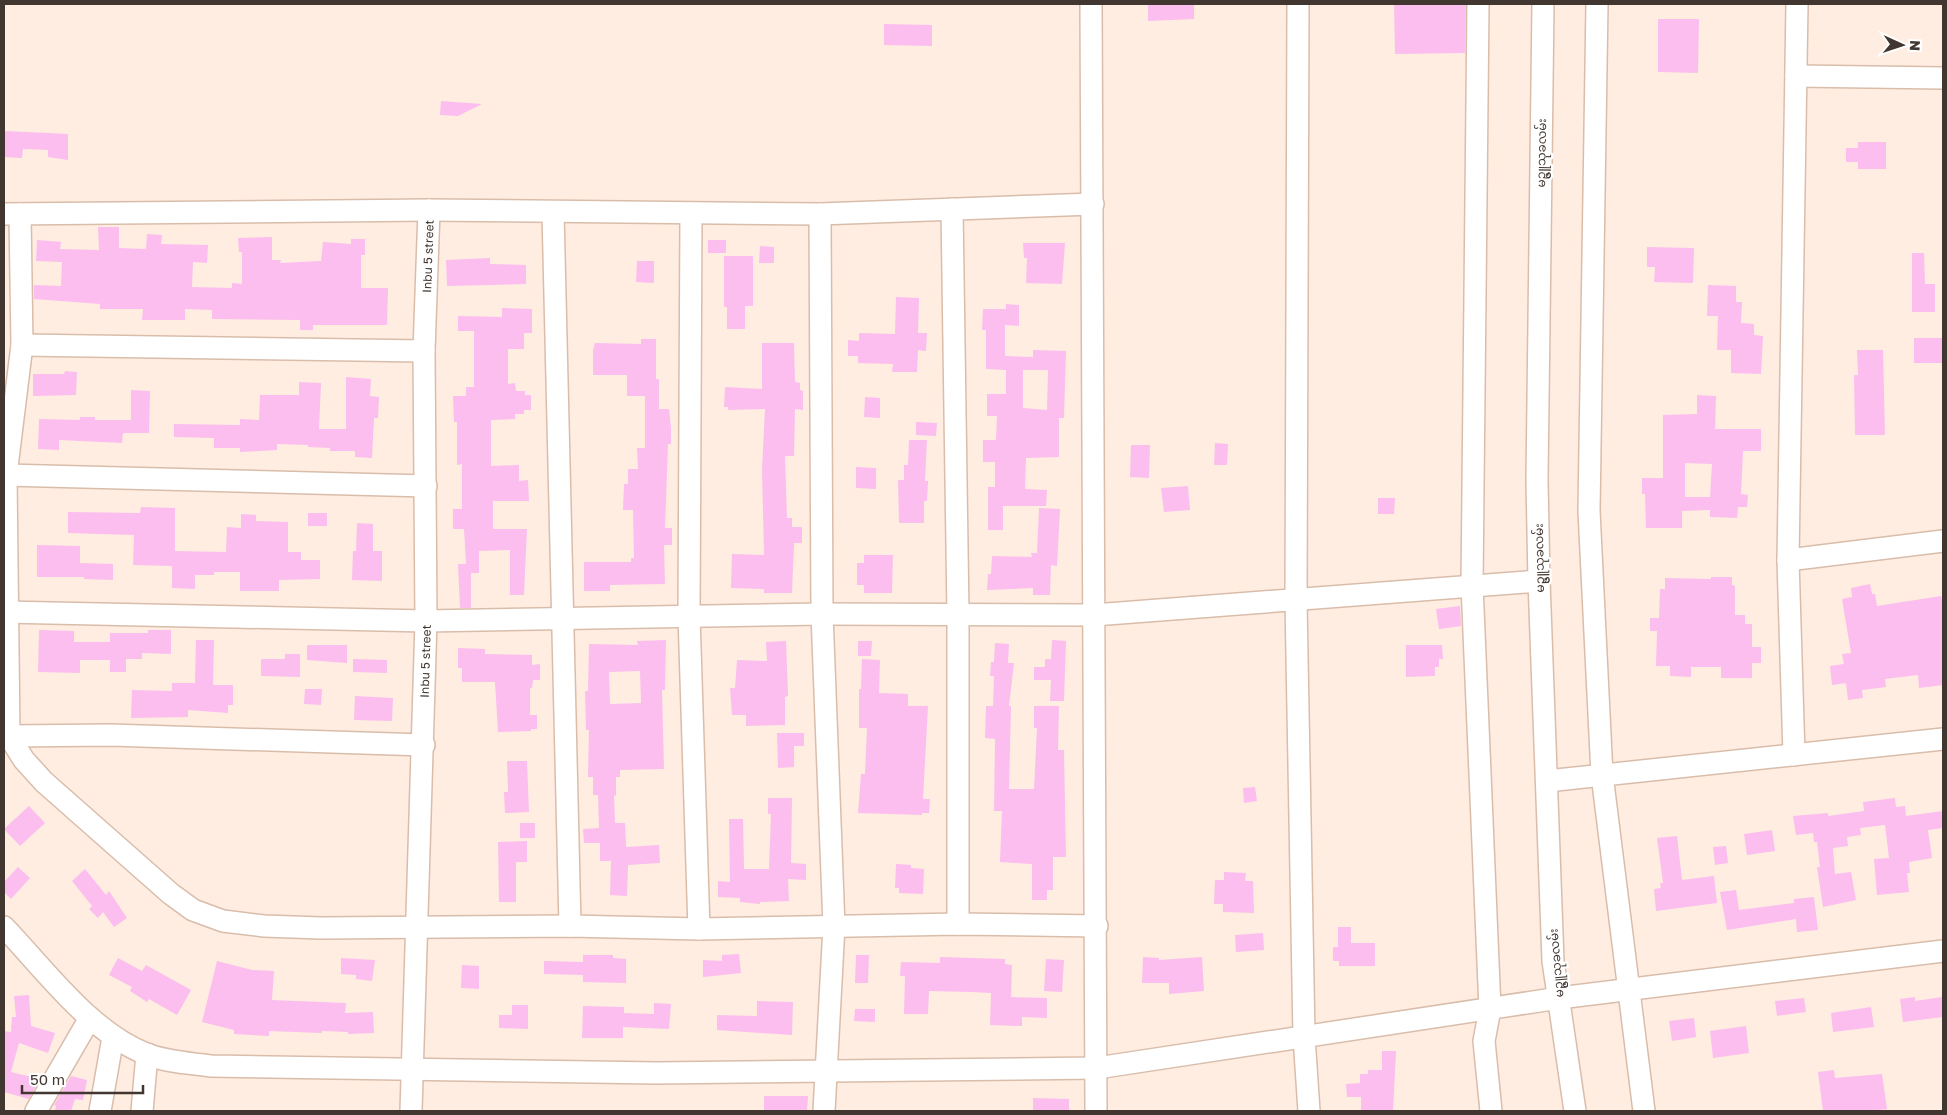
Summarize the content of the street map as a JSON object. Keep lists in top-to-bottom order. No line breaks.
{"streets":{"street":["မဥ္ဇူသုခလမ်း","Inbu 5 street"]},"scale_bar":"50 m","north":"right"}
